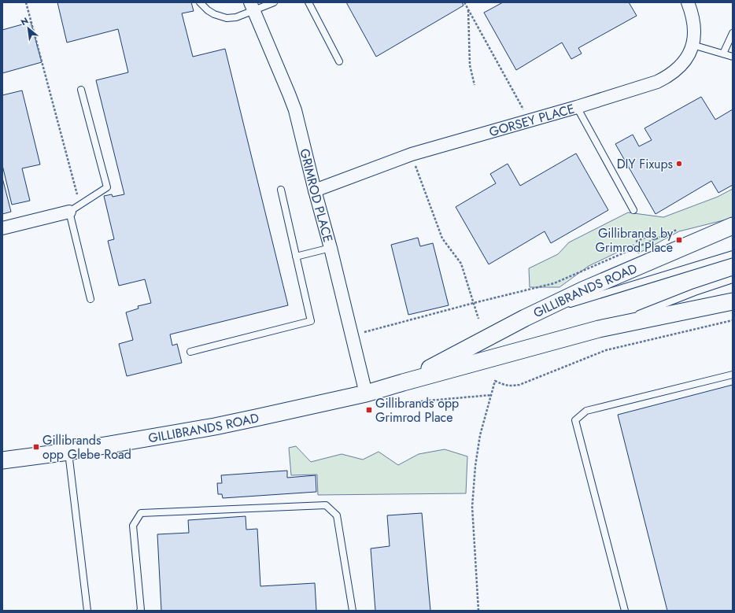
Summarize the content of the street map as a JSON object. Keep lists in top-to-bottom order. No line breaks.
{"streets":{"street":["GORSEY PLACE","GRIMROD PLACE","GILLIBRANDS ROAD"]},"crossings":[["GORSEY PLACE","GRIMROD PLACE"],["GRIMROD PLACE","GILLIBRANDS ROAD"]],"places":{"other":["DIY Fixups"],"transit":["Gillibrands by Grimrod Place","Gillibrands opp Grimrod Place","Gillibrands opp Glebe Road"]},"north":"top left"}
